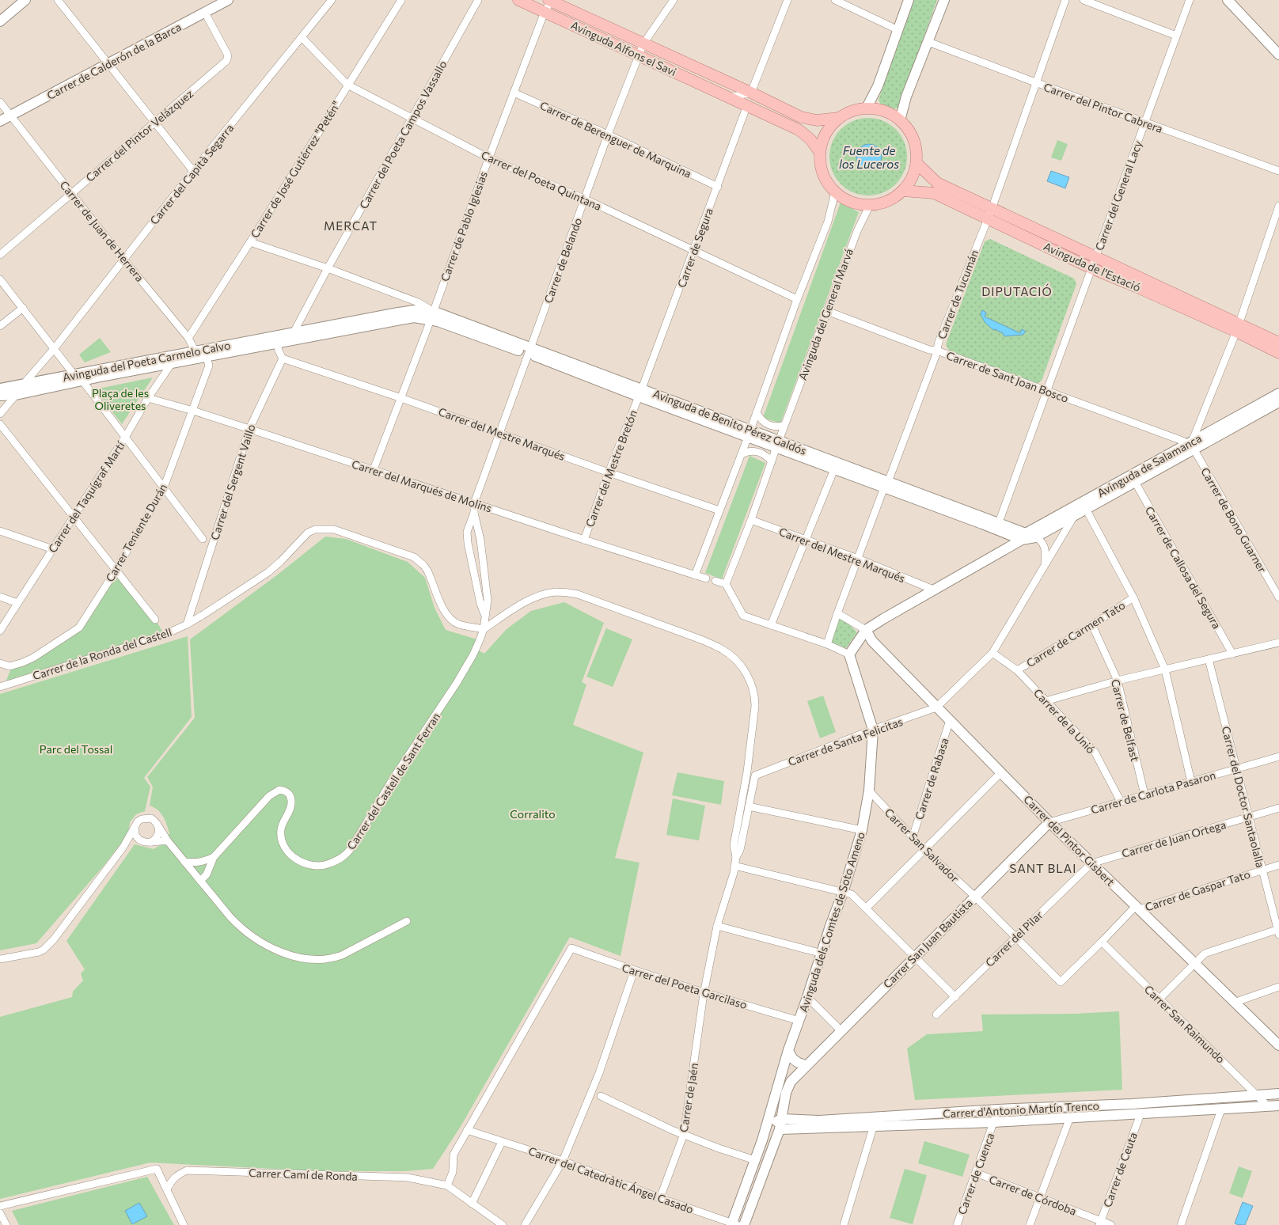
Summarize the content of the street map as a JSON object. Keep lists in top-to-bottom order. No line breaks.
{"streets":{"main road":["Avinguda Alfons el Savi","Avinguda de l'Estació"],"street":["Carrer de Calderón de la Barca","Carrer del Pintor Cabrera","Carrer del Poeta Campos Vassallo","Carrer del Pintor Velázquez","Carrer de Berenguer de Marquina","Carrer de José Gutiérrez \"Petén\"","Carrer del Capità Segarra","Carrer del Poeta Quintana","Carrer del General Lacy","Carrer de Pablo Iglesias","Carrer de Juan de Herrera","Carrer de Segura","Carrer de Belando","Carrer de Tucumán","Avinguda del General Marvá","Avinguda del Poeta Carmelo Calvo","Carrer de Sant Joan Bosco","Avinguda de Benito Pérez Galdós","Carrer del Mestre Marqués","Avinguda de Salamanca","Carrer del Mestre Bretón","Carrer del Sergent Vaillo","Carrer del Marqués de Molins","Carrer del Taquígraf Martí","Carrer de Bono Guarner","Carrer Teniente Durán","Carrer de Callosa del Segura","Carrer de Carmen Tato","Carrer de la Ronda del Castell","Carrer de Belfast","Carrer de la Unió","Carrer de Santa Felicitas","Carrer de Rabasa","Carrer del Castell de Sant Ferran","Carrer de Carlota Pasaron","Carrer del Doctor Santaolalla","Carrer de Juan Ortega","Carrer del Pintor Gisbert","Carrer San Salvador","Carrer de Gaspar Tato","Avinguda dels Comtes de Soto Ameno","Carrer del Pilar","Carrer San Juan Bautista","Carrer del Poeta Garcilaso","Carrer San Raimundo","Carrer de Jaén","Carrer d'Antonio Martín Trenco","Carrer de Ceuta","Carrer de Cuenca","Carrer Camí de Ronda","Carrer del Catedràtic Ángel Casado","Carrer de Córdoba"]},"crossings":[["Avinguda Alfons el Savi","Carrer de Pablo Iglesias"],["Avinguda Alfons el Savi","Carrer de Segura"],["Avinguda Alfons el Savi","Carrer de Belando"],["Avinguda Alfons el Savi","Avinguda de l'Estació"],["Avinguda Alfons el Savi","Avinguda del General Marvá"],["Carrer de Calderón de la Barca","Carrer del Pintor Velázquez"],["Carrer de Calderón de la Barca","Carrer de Juan de Herrera"],["Carrer del Pintor Cabrera","Carrer del General Lacy"],["Carrer del Pintor Cabrera","Carrer de Tucumán"],["Carrer del Poeta Campos Vassallo","Carrer del Poeta Quintana"],["Carrer del Poeta Campos Vassallo","Avinguda del Poeta Carmelo Calvo"],["Carrer del Pintor Velázquez","Carrer de Juan de Herrera"],["Carrer de Berenguer de Marquina","Carrer de Pablo Iglesias"],["Carrer de Berenguer de Marquina","Carrer de Segura"],["Carrer de Berenguer de Marquina","Carrer de Belando"],["Carrer de José Gutiérrez \"Petén\"","Carrer del Poeta Quintana"],["Carrer de José Gutiérrez \"Petén\"","Carrer de Juan de Herrera"],["Carrer del Capità Segarra","Carrer del Poeta Quintana"],["Carrer del Capità Segarra","Carrer de Juan de Herrera"],["Carrer del Capità Segarra","Avinguda del Poeta Carmelo Calvo"],["Carrer del Poeta Quintana","Carrer de Pablo Iglesias"],["Carrer del Poeta Quintana","Carrer de Segura"],["Carrer del Poeta Quintana","Carrer de Belando"],["Carrer del General Lacy","Avinguda de l'Estació"],["Carrer del General Lacy","Carrer de Sant Joan Bosco"],["Carrer del General Lacy","Avinguda de Benito Pérez Galdós"],["Carrer de Pablo Iglesias","Avinguda del Poeta Carmelo Calvo"],["Carrer de Pablo Iglesias","Avinguda de Benito Pérez Galdós"],["Carrer de Pablo Iglesias","Carrer del Mestre Marqués"],["Carrer de Pablo Iglesias","Carrer del Marqués de Molins"],["Carrer de Juan de Herrera","Avinguda del Poeta Carmelo Calvo"],["Carrer de Segura","Avinguda de Benito Pérez Galdós"],["Carrer de Segura","Carrer del Mestre Bretón"],["Carrer de Belando","Avinguda de Benito Pérez Galdós"],["Carrer de Belando","Carrer del Mestre Marqués"],["Carrer de Belando","Carrer del Marqués de Molins"],["Avinguda de l'Estació","Carrer de Tucumán"],["Avinguda de l'Estació","Avinguda del General Marvá"],["Carrer de Tucumán","Carrer de Sant Joan Bosco"],["Carrer de Tucumán","Avinguda de Benito Pérez Galdós"],["Carrer de Tucumán","Carrer del Mestre Marqués"],["Avinguda del General Marvá","Carrer de Sant Joan Bosco"],["Avinguda del General Marvá","Avinguda de Benito Pérez Galdós"],["Avinguda del General Marvá","Carrer del Mestre Marqués"],["Avinguda del Poeta Carmelo Calvo","Avinguda de Benito Pérez Galdós"],["Avinguda del Poeta Carmelo Calvo","Carrer del Taquígraf Martí"],["Avinguda del Poeta Carmelo Calvo","Carrer Teniente Durán"],["Carrer de Sant Joan Bosco","Avinguda de Salamanca"],["Carrer de Sant Joan Bosco","Carrer de Bono Guarner"],["Avinguda de Benito Pérez Galdós","Avinguda de Salamanca"],["Avinguda de Benito Pérez Galdós","Carrer del Mestre Bretón"],["Carrer del Mestre Marqués","Avinguda de Salamanca"],["Carrer del Mestre Marqués","Carrer del Mestre Bretón"],["Carrer del Mestre Marqués","Carrer del Sergent Vaillo"],["Avinguda de Salamanca","Carrer de Bono Guarner"],["Avinguda de Salamanca","Carrer de Callosa del Segura"],["Avinguda de Salamanca","Carrer del Pintor Gisbert"],["Carrer del Mestre Bretón","Carrer del Marqués de Molins"],["Carrer del Sergent Vaillo","Carrer del Marqués de Molins"],["Carrer del Sergent Vaillo","Carrer de la Ronda del Castell"],["Carrer del Marqués de Molins","Carrer del Taquígraf Martí"],["Carrer del Marqués de Molins","Carrer Teniente Durán"],["Carrer de Carmen Tato","Carrer de Belfast"],["Carrer de Carmen Tato","Carrer de la Unió"],["Carrer de la Ronda del Castell","Carrer del Castell de Sant Ferran"],["Carrer de Belfast","Carrer de Carlota Pasaron"],["Carrer de la Unió","Carrer de Carlota Pasaron"],["Carrer de Santa Felicitas","Carrer del Pintor Gisbert"],["Carrer de Santa Felicitas","Avinguda dels Comtes de Soto Ameno"],["Carrer de Rabasa","Carrer del Pintor Gisbert"],["Carrer de Rabasa","Carrer San Salvador"],["Carrer de Carlota Pasaron","Carrer del Doctor Santaolalla"],["Carrer de Carlota Pasaron","Carrer del Pintor Gisbert"],["Carrer de Carlota Pasaron","Carrer San Juan Bautista"],["Carrer del Doctor Santaolalla","Carrer de Juan Ortega"],["Carrer del Doctor Santaolalla","Carrer de Gaspar Tato"],["Carrer de Juan Ortega","Carrer del Pintor Gisbert"],["Carrer de Juan Ortega","Carrer del Pilar"],["Carrer del Pintor Gisbert","Carrer de Gaspar Tato"],["Carrer del Pintor Gisbert","Carrer del Pilar"],["Carrer del Pintor Gisbert","Carrer San Juan Bautista"],["Carrer San Salvador","Avinguda dels Comtes de Soto Ameno"],["Carrer San Salvador","Carrer del Pilar"],["Carrer San Salvador","Carrer San Juan Bautista"],["Carrer San Salvador","Carrer San Raimundo"],["Avinguda dels Comtes de Soto Ameno","Carrer San Juan Bautista"],["Avinguda dels Comtes de Soto Ameno","Carrer del Poeta Garcilaso"],["Avinguda dels Comtes de Soto Ameno","Carrer d'Antonio Martín Trenco"],["Avinguda dels Comtes de Soto Ameno","Carrer del Catedràtic Ángel Casado"],["Carrer del Poeta Garcilaso","Carrer de Jaén"],["Carrer del Poeta Garcilaso","Carrer del Catedràtic Ángel Casado"],["Carrer San Raimundo","Carrer d'Antonio Martín Trenco"],["Carrer de Jaén","Carrer del Catedràtic Ángel Casado"],["Carrer d'Antonio Martín Trenco","Carrer de Ceuta"],["Carrer d'Antonio Martín Trenco","Carrer de Cuenca"],["Carrer de Ceuta","Carrer de Córdoba"],["Carrer de Cuenca","Carrer de Córdoba"]],"districts":["MERCAT","DIPUTACIÓ","SANT BLAI"],"water":["Fuente de los Luceros"],"parks":["Plaça de les Oliveretes","Parc del Tossal","Corralito"]}
